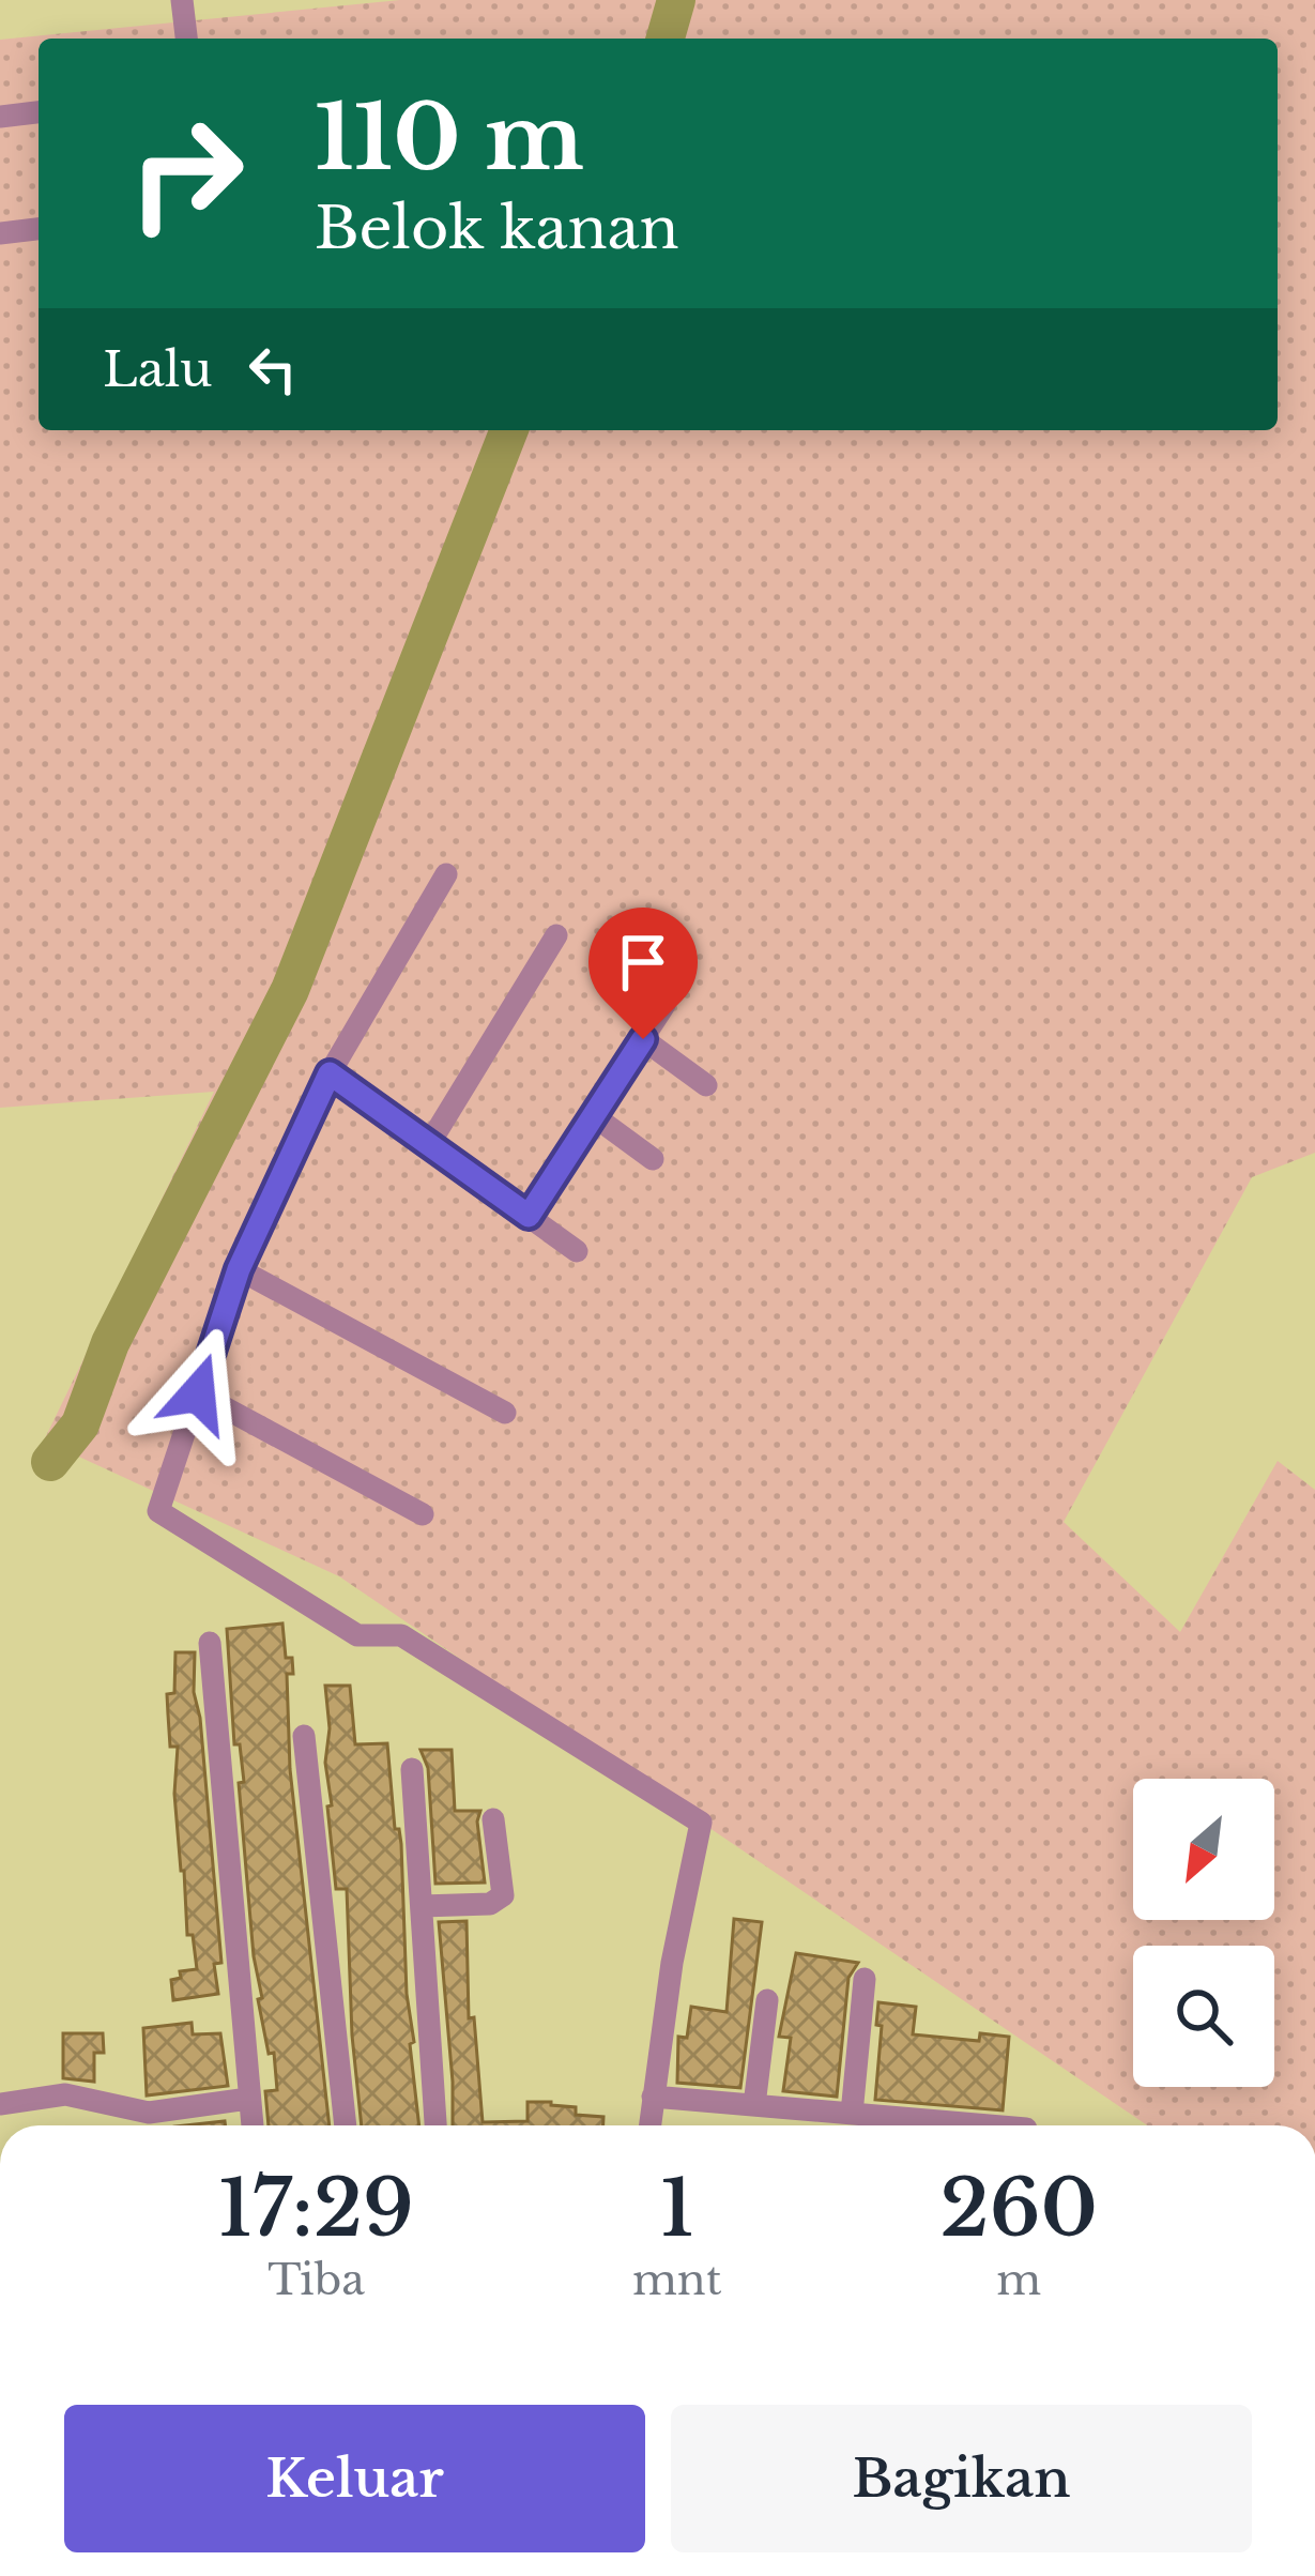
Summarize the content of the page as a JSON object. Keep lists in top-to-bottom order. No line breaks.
{"north":"bottom left","page":{"turn":["110 m","Belok kanan"],"then":"Lalu","eta":["17:29","Tiba","1","mnt","260","m"],"buttons":["Keluar","Bagikan"]}}
